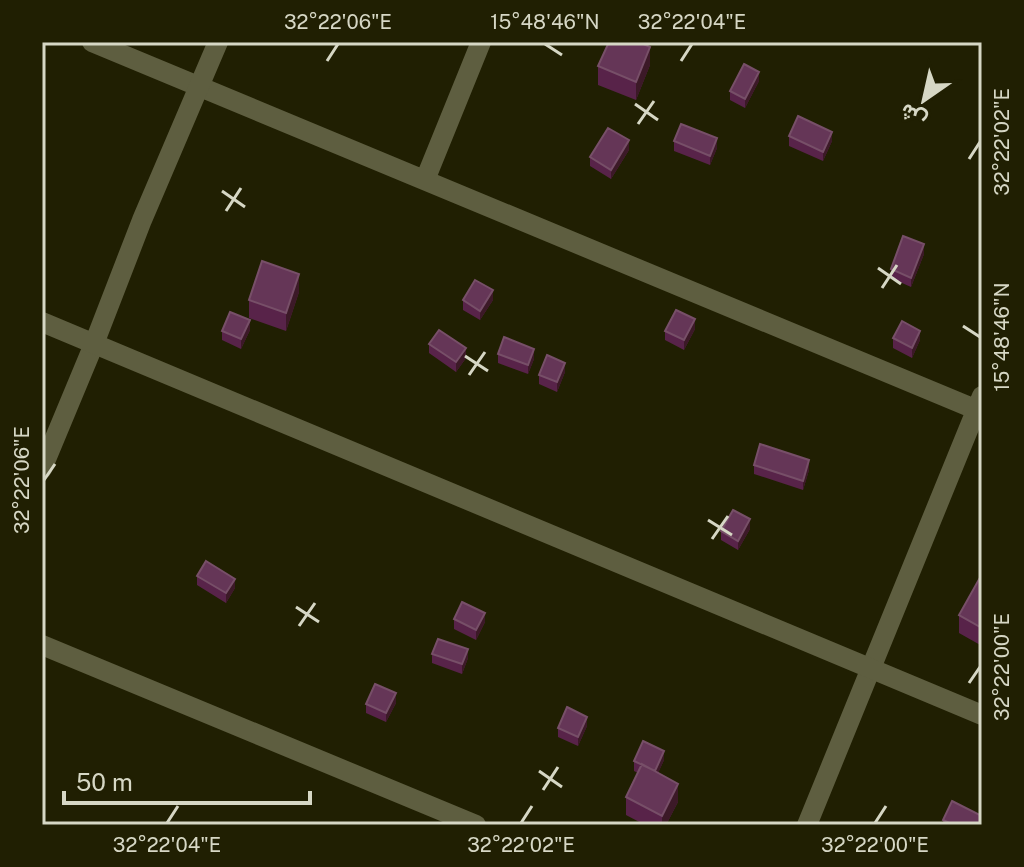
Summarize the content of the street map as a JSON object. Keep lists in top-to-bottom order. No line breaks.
{"scale_bar":"50 m","north":"bottom left","coordinates":["32°22'06\"E","15°48'46\"N","32°22'04\"E","32°22'02\"E","32°22'00\"E"]}
